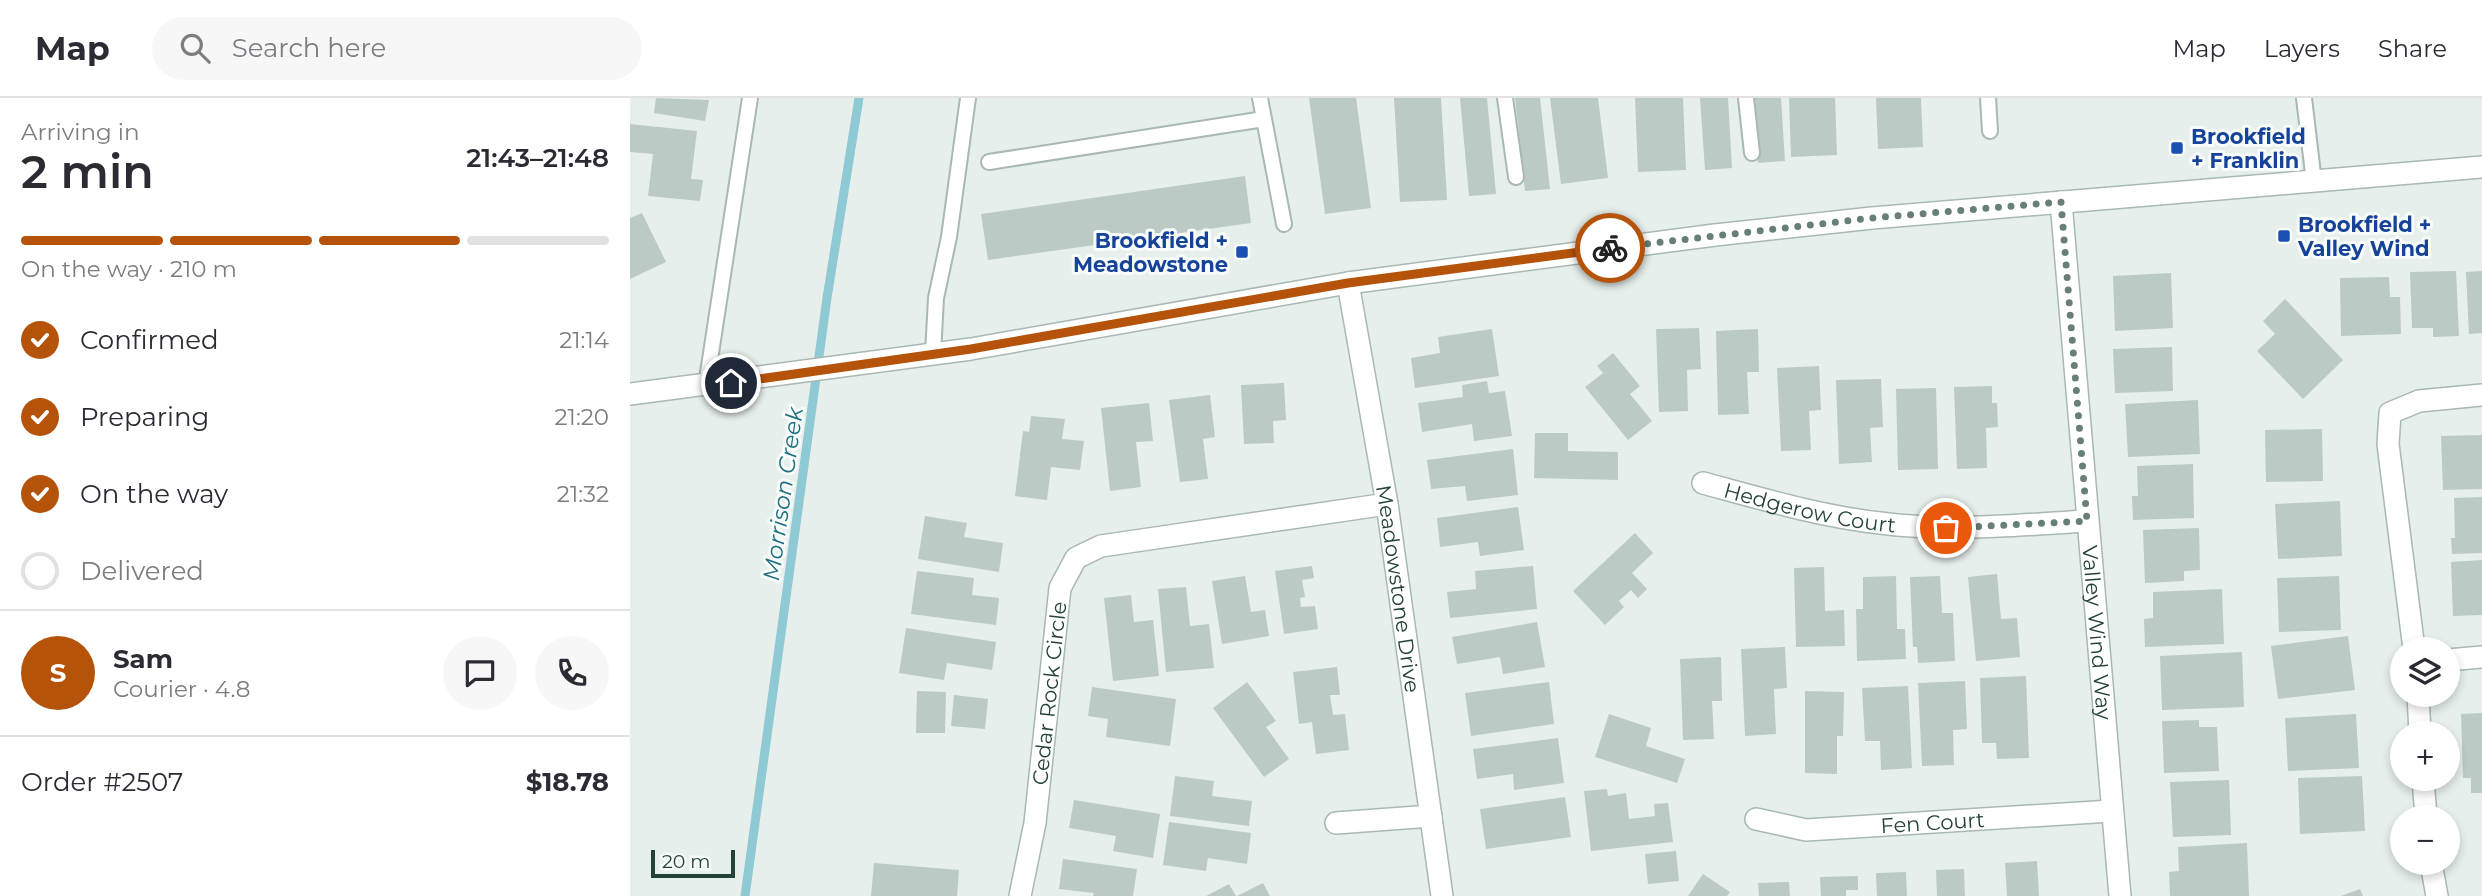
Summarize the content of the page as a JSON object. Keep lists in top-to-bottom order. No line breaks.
{"streets":{"street":["Hedgerow Court","Meadowstone Drive","Valley Wind Way","Cedar Rock Circle","Fen Court"]},"crossings":[["Hedgerow Court","Valley Wind Way"],["Meadowstone Drive","Cedar Rock Circle"],["Valley Wind Way","Fen Court"]],"water":["Morrison Creek"],"places":{"transit":["Brookfield + Franklin","Brookfield + Valley Wind","Brookfield + Meadowstone"]},"scale_bar":"20 m","page":{"header":"Map","search":"Search here","nav":["Map","Layers","Share"],"heading":["2 min","Arriving in","21:43–21:48"],"panel":["Sam","Courier · 4.8","Order #2507","$18.78"],"bar":"On the way · 210 m","list":[["Confirmed","21:14"],["Preparing","21:20"],["On the way","21:32"],"Delivered"],"round":"S","map_buttons":["+","−"],"scale":"20 m"}}
